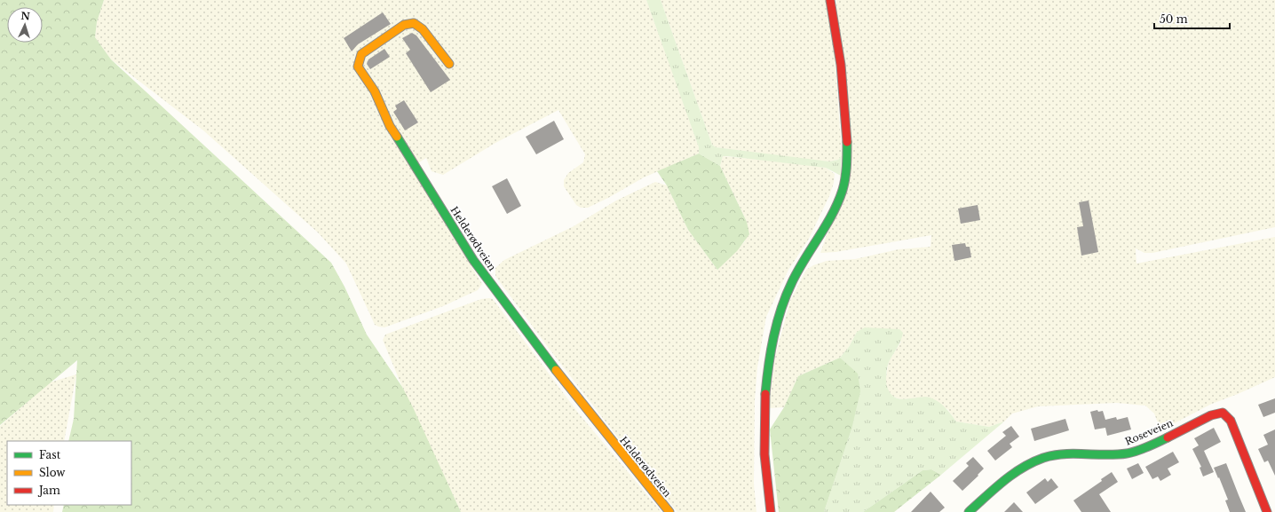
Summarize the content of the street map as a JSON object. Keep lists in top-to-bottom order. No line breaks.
{"streets":{"street":["Helderødveien","Roseveien"]},"legend":["Fast","Slow","Jam"],"scale_bar":"50 m","north":"top"}
